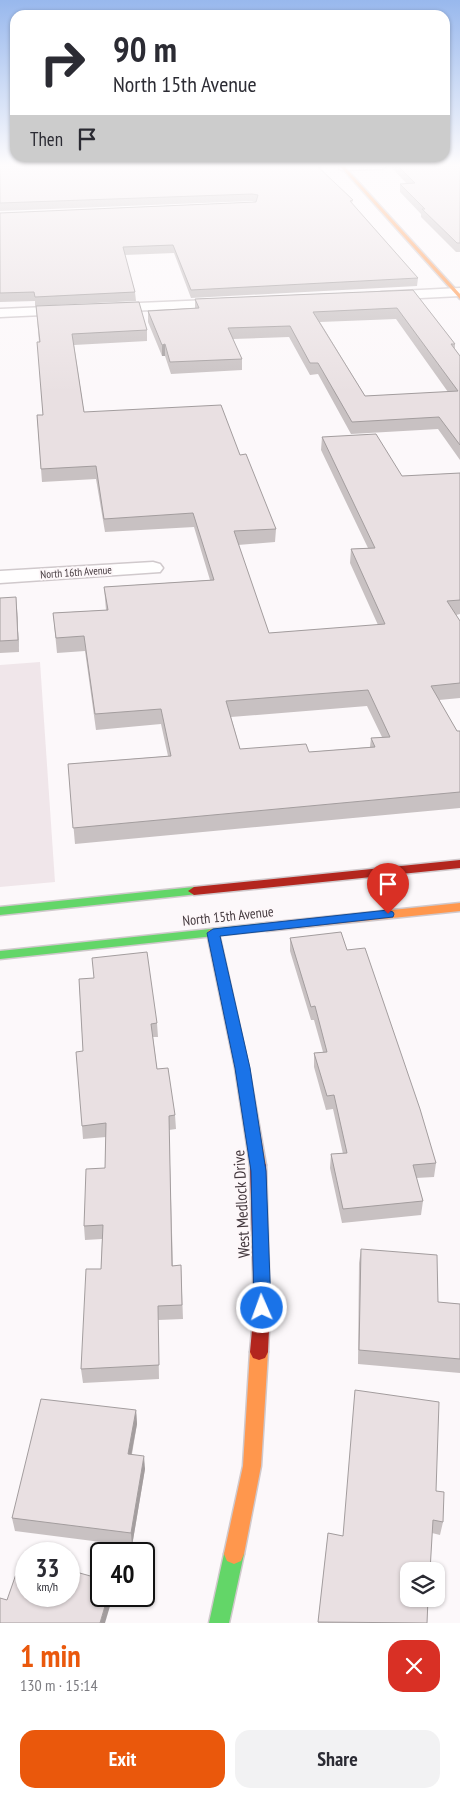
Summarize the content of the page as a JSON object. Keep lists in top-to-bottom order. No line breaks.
{"streets":{"street":["North 16th Avenue","North 15th Avenue","West Medlock Drive"]},"crossings":[["North 15th Avenue","West Medlock Drive"]],"page":{"turn":["90 m","North 15th Avenue"],"then":"Then","speed":"33 km/h","limit":"40","heading":["1 min","130 m · 15:14"],"buttons":["Exit","Share"]}}
